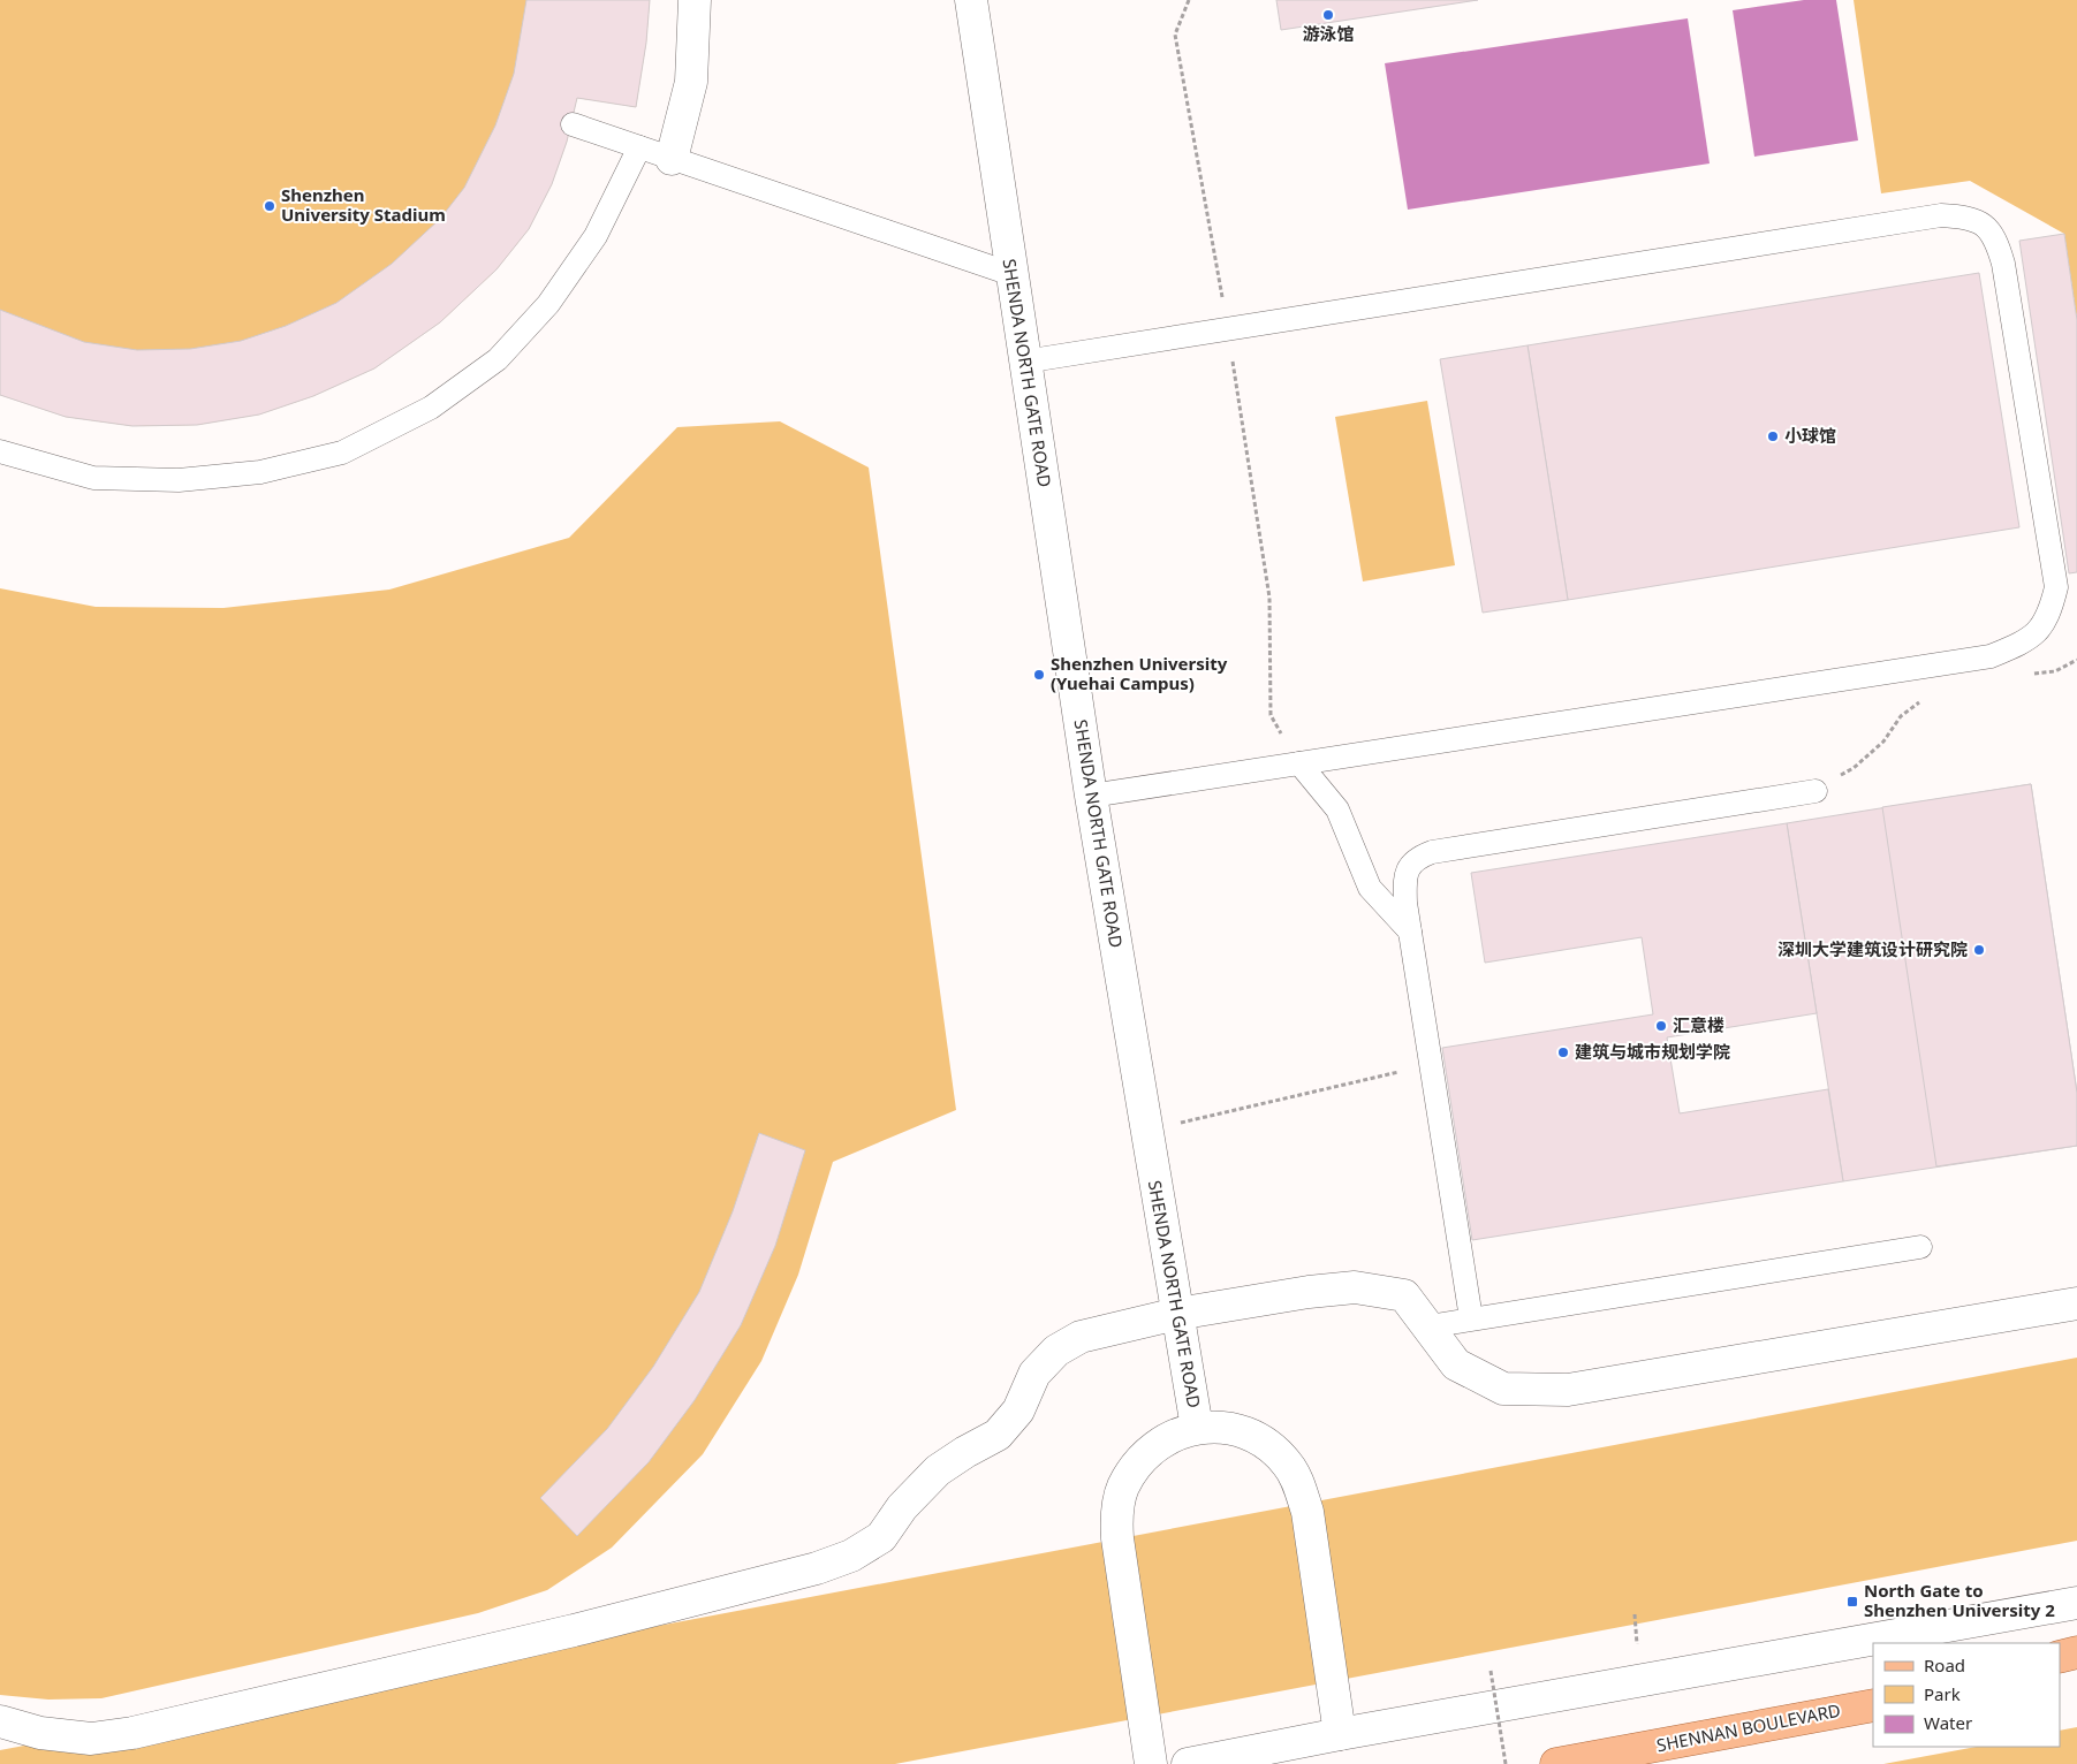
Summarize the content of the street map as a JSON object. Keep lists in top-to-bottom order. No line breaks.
{"streets":{"main road":["SHENNAN BOULEVARD"],"street":["SHENDA NORTH GATE ROAD"]},"places":{"other":["游泳馆","Shenzhen University Stadium","小球馆","Shenzhen University (Yuehai Campus)","深圳大学建筑设计研究院","汇意楼","建筑与城市规划学院"],"transit":["North Gate to Shenzhen University 2"]},"legend":["Road","Park","Water"]}
